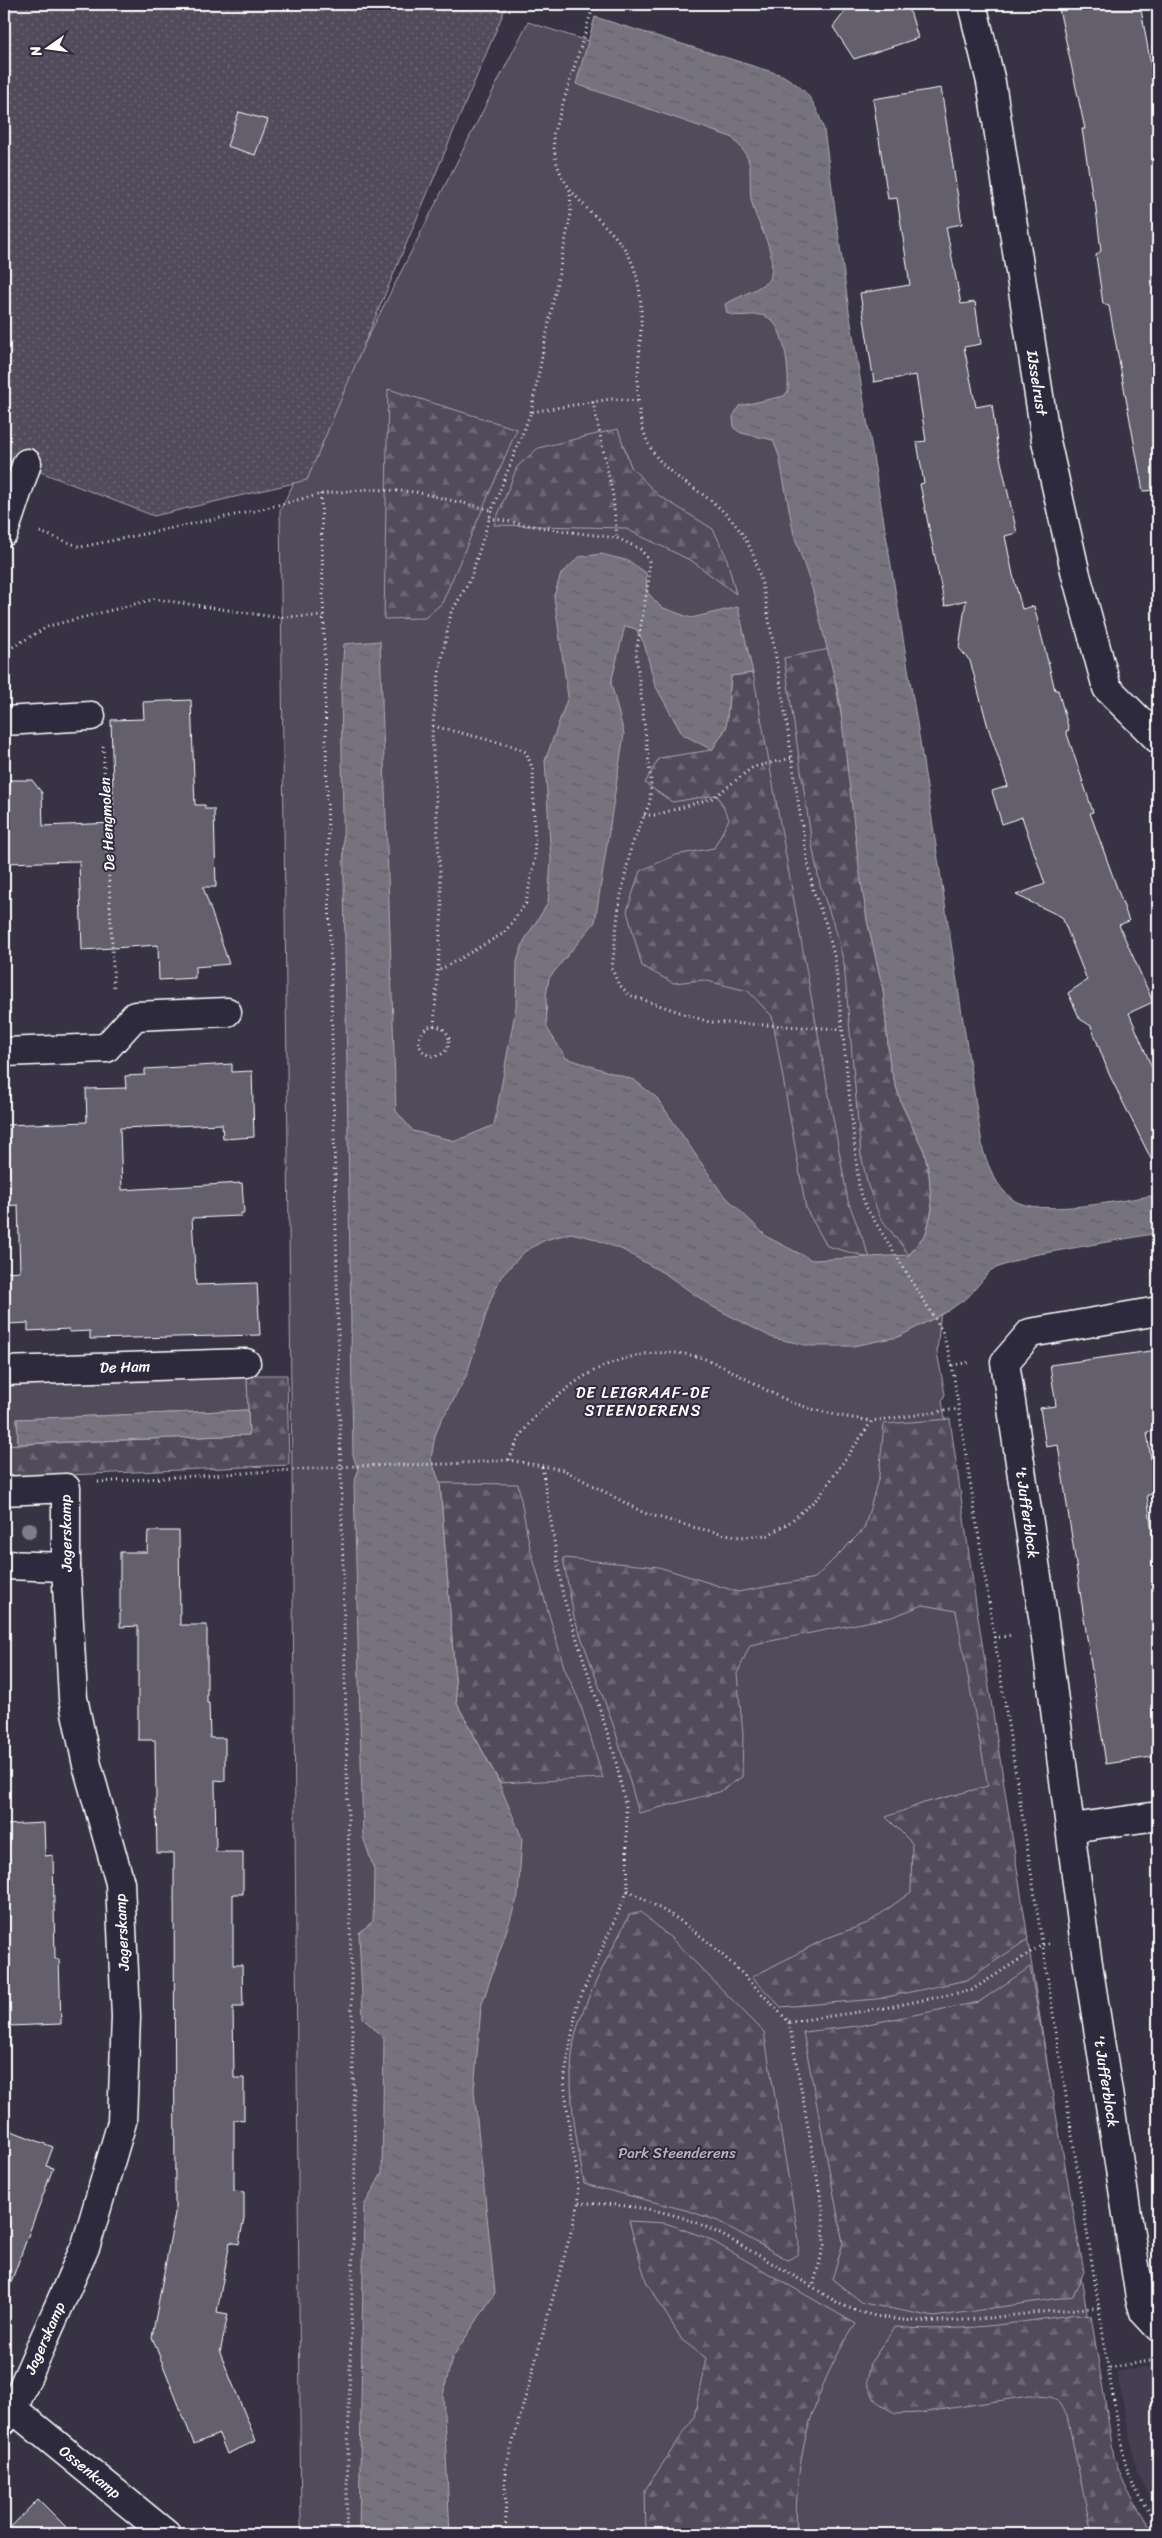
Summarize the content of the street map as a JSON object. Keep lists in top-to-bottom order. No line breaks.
{"streets":{"street":["IJsselrust","De Ham","'t Jufferblock","Jagerskamp","Ossenkamp"],"path":["De Hengmolen"]},"crossings":[["Jagerskamp","Ossenkamp"]],"districts":["DE LEIGRAAF-DE STEENDERENS"],"parks":["Park Steenderens"],"north":"left"}
